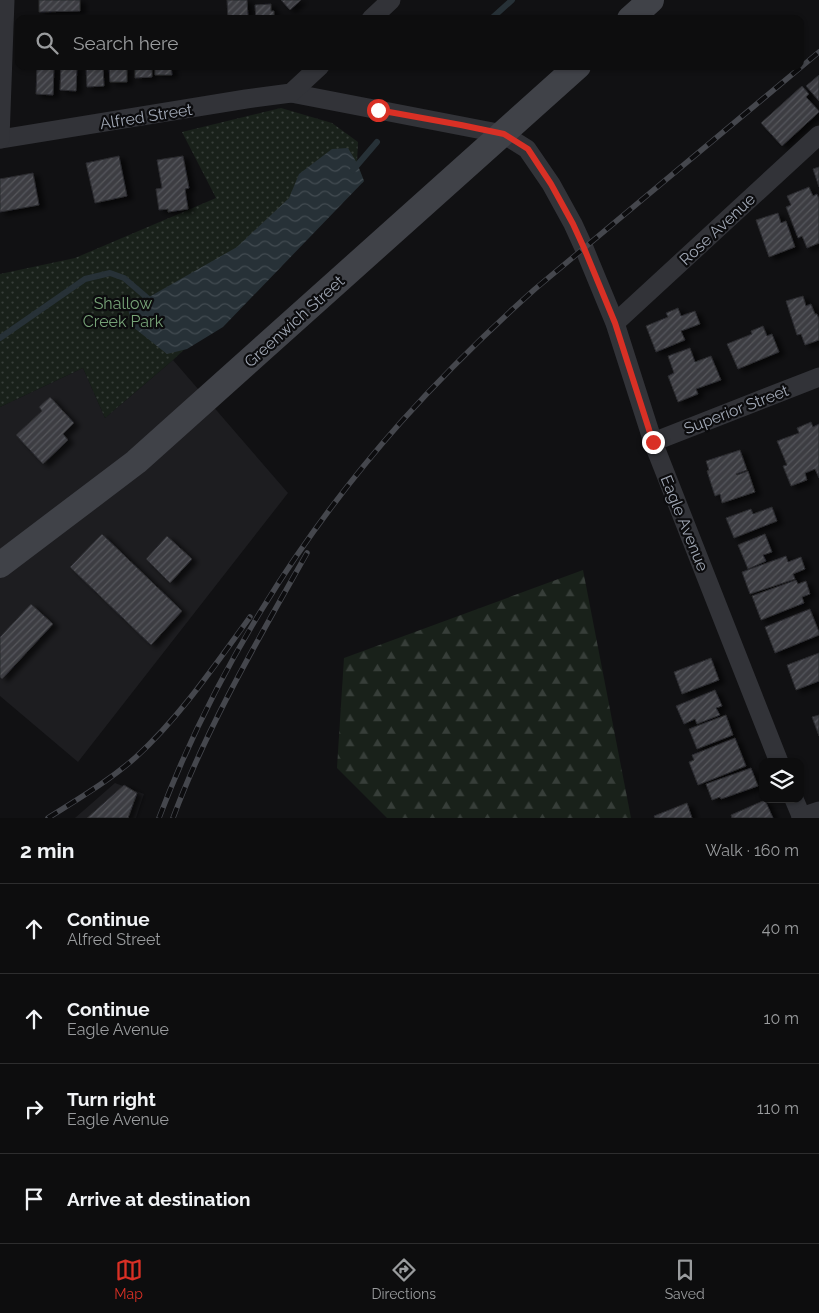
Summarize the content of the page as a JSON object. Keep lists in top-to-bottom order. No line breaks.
{"streets":{"street":["Alfred Street","Rose Avenue","Greenwich Street","Superior Street","Eagle Avenue"]},"crossings":[["Alfred Street","Greenwich Street"],["Alfred Street","Eagle Avenue"],["Rose Avenue","Eagle Avenue"],["Greenwich Street","Eagle Avenue"],["Superior Street","Eagle Avenue"]],"parks":["Shallow Creek Park"],"page":{"search":"Search here","heading":["2 min","Walk · 160 m"],"list":[["Continue","Alfred Street","40 m"],["Continue","Eagle Avenue","10 m"],["Turn right","Eagle Avenue","110 m"],"Arrive at destination"],"nav":["Map","Directions","Saved"]}}
